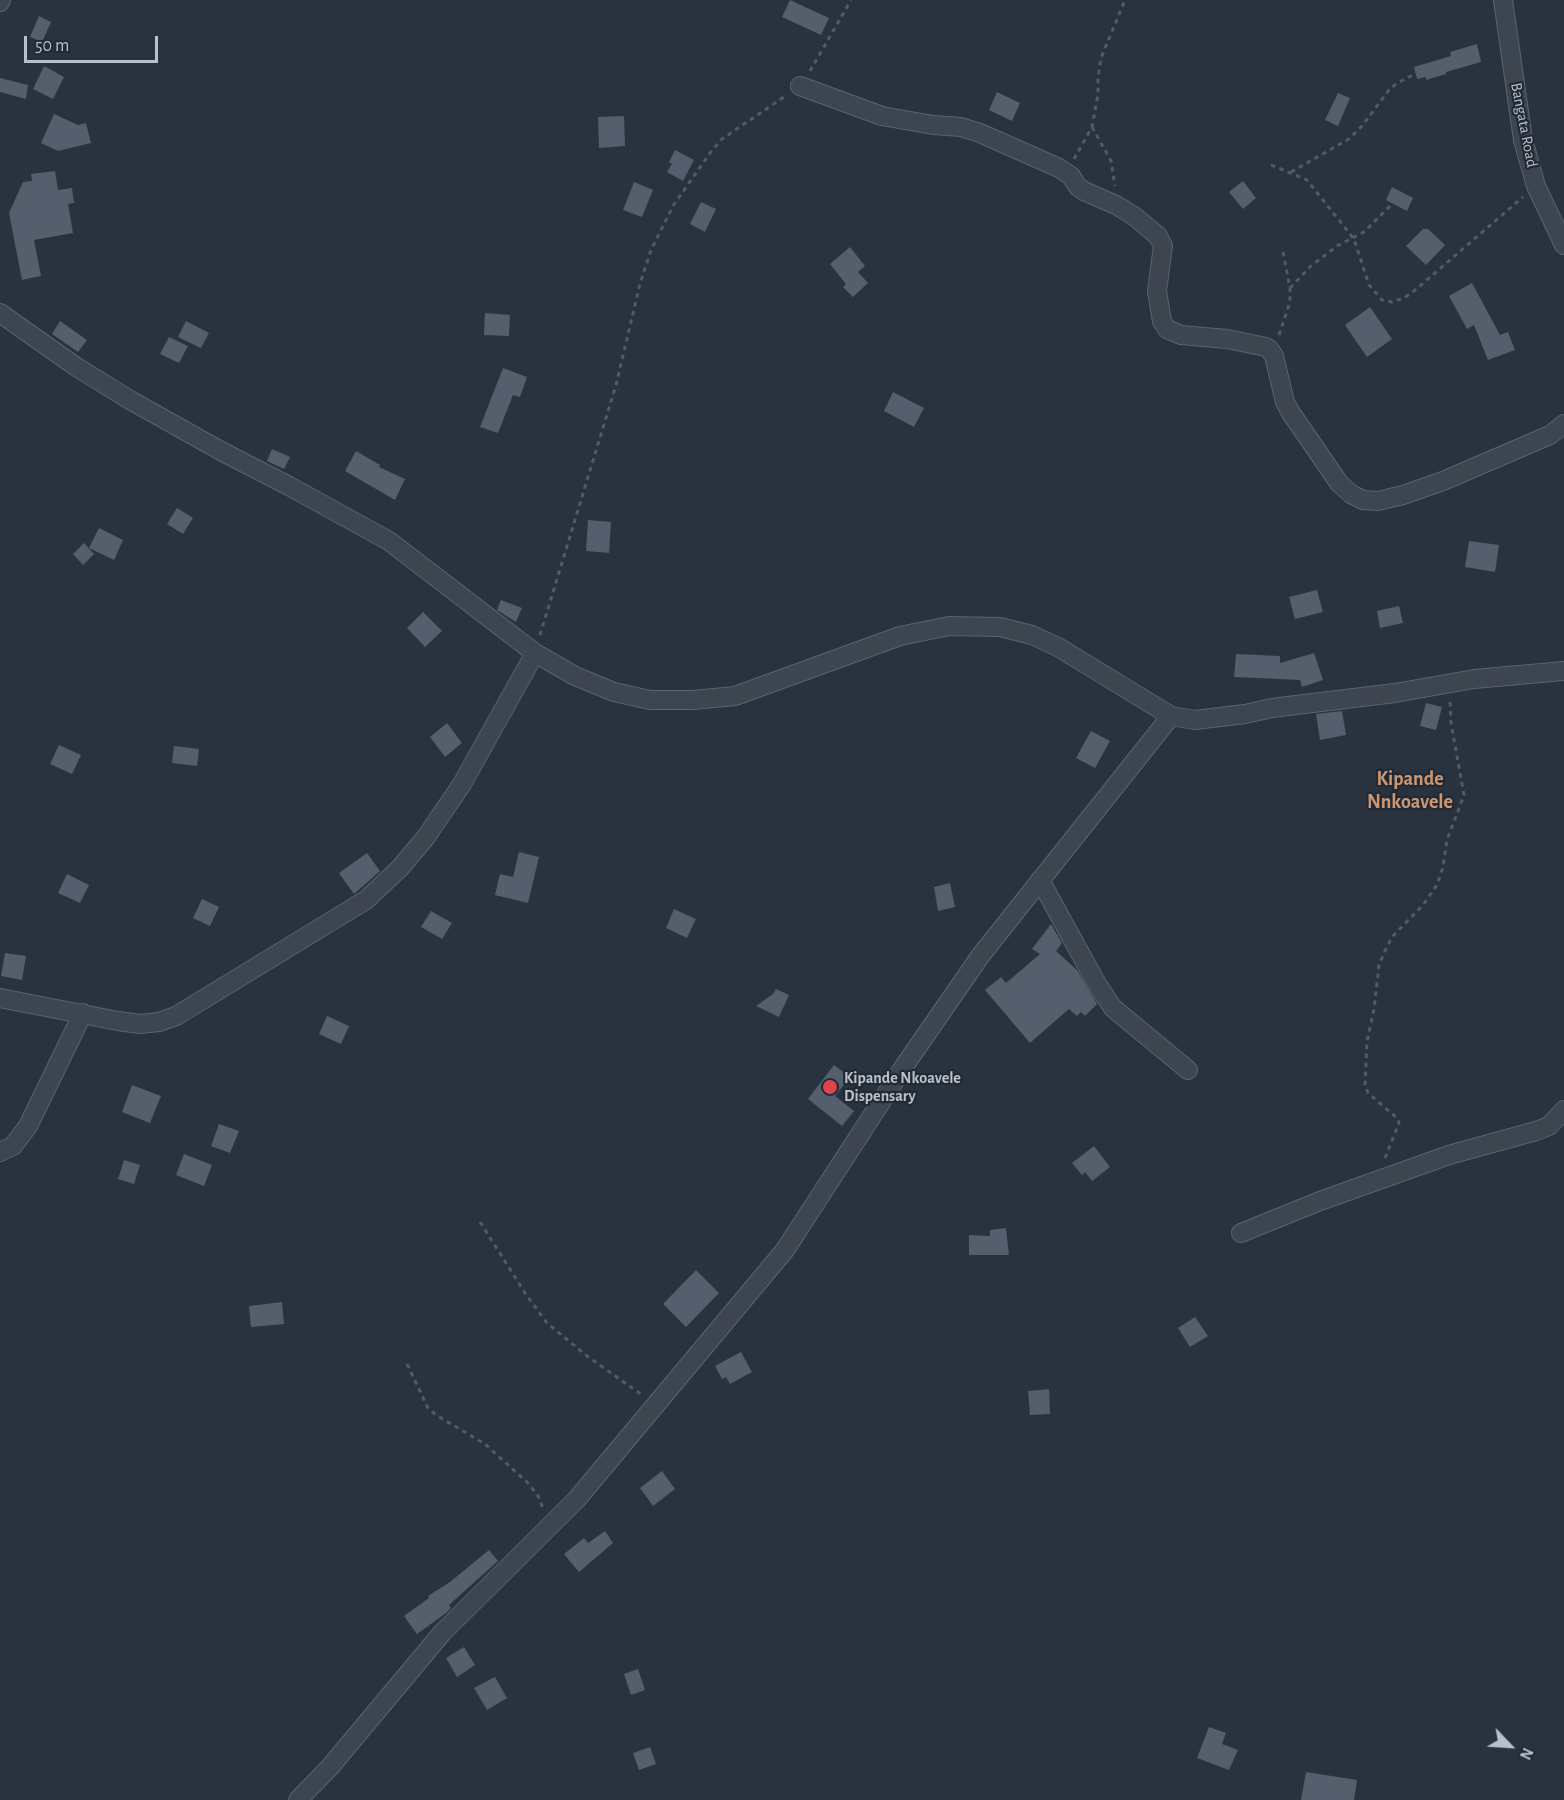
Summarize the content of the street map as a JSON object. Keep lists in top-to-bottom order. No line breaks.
{"streets":{"street":["Bangata Road"]},"districts":["Kipande Nnkoavele"],"places":["Kipande Nkoavele Dispensary"],"scale_bar":"50 m","north":"bottom right"}
